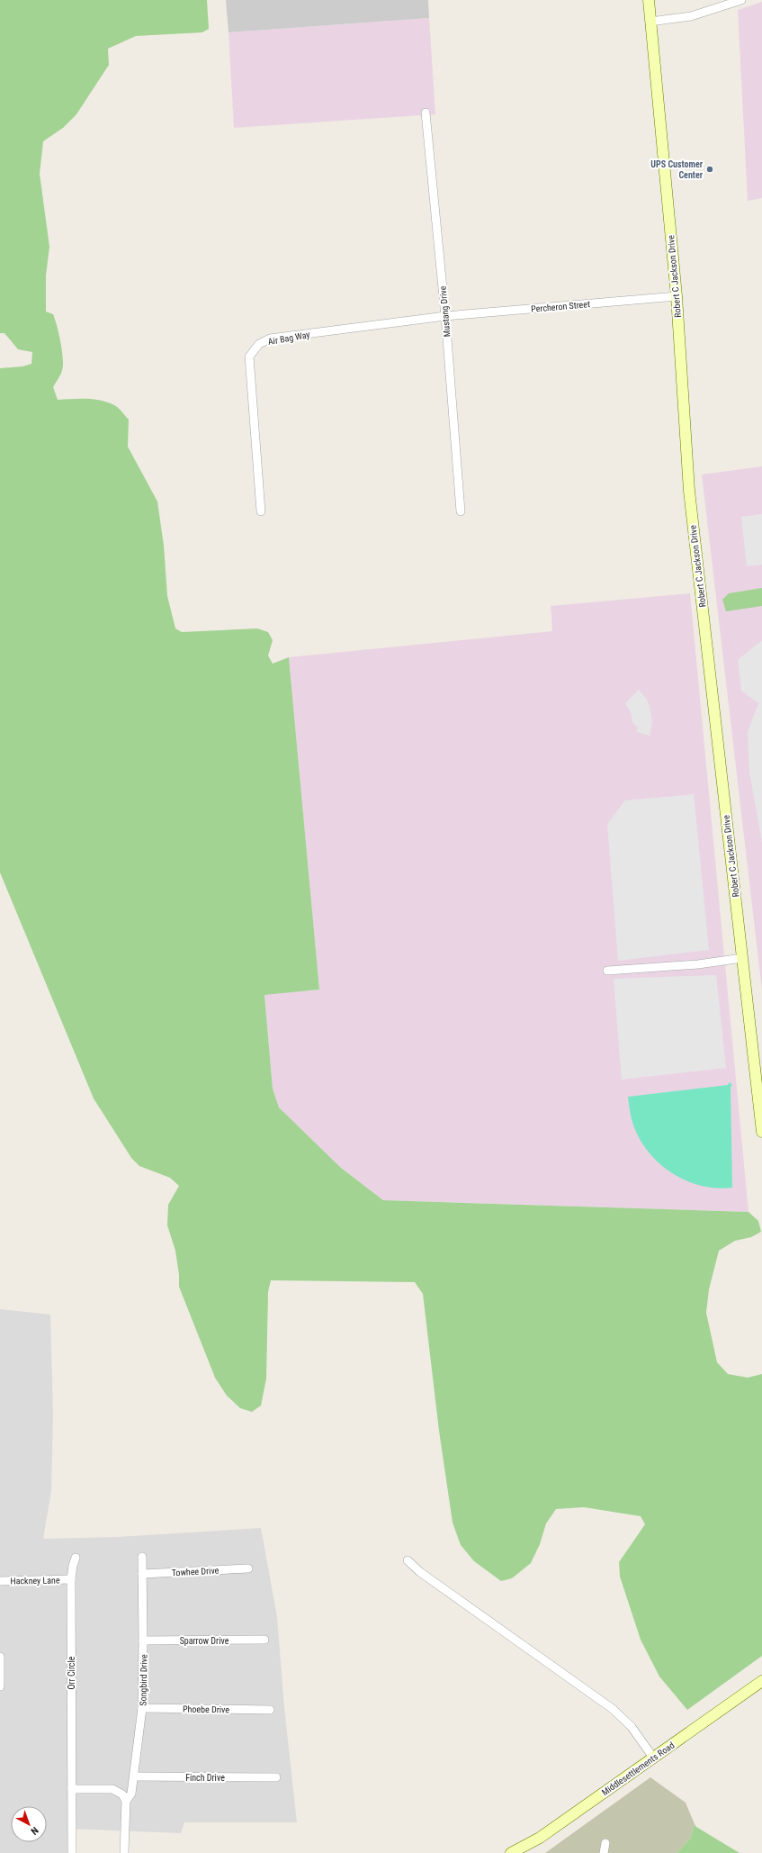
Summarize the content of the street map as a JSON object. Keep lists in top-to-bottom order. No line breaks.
{"streets":{"main road":["Robert C Jackson Drive","Middlesettlements Road"],"street":["Percheron Street","Mustang Drive","Air Bag Way","Towhee Drive","Hackney Lane","Sparrow Drive","Orr Circle","Songbird Drive","Phoebe Drive","Finch Drive"]},"crossings":[["Robert C Jackson Drive","Percheron Street"],["Percheron Street","Mustang Drive"],["Percheron Street","Air Bag Way"],["Mustang Drive","Air Bag Way"],["Towhee Drive","Songbird Drive"],["Hackney Lane","Orr Circle"],["Sparrow Drive","Songbird Drive"],["Songbird Drive","Phoebe Drive"],["Songbird Drive","Finch Drive"]],"places":["UPS Customer Center"],"north":"bottom right"}
